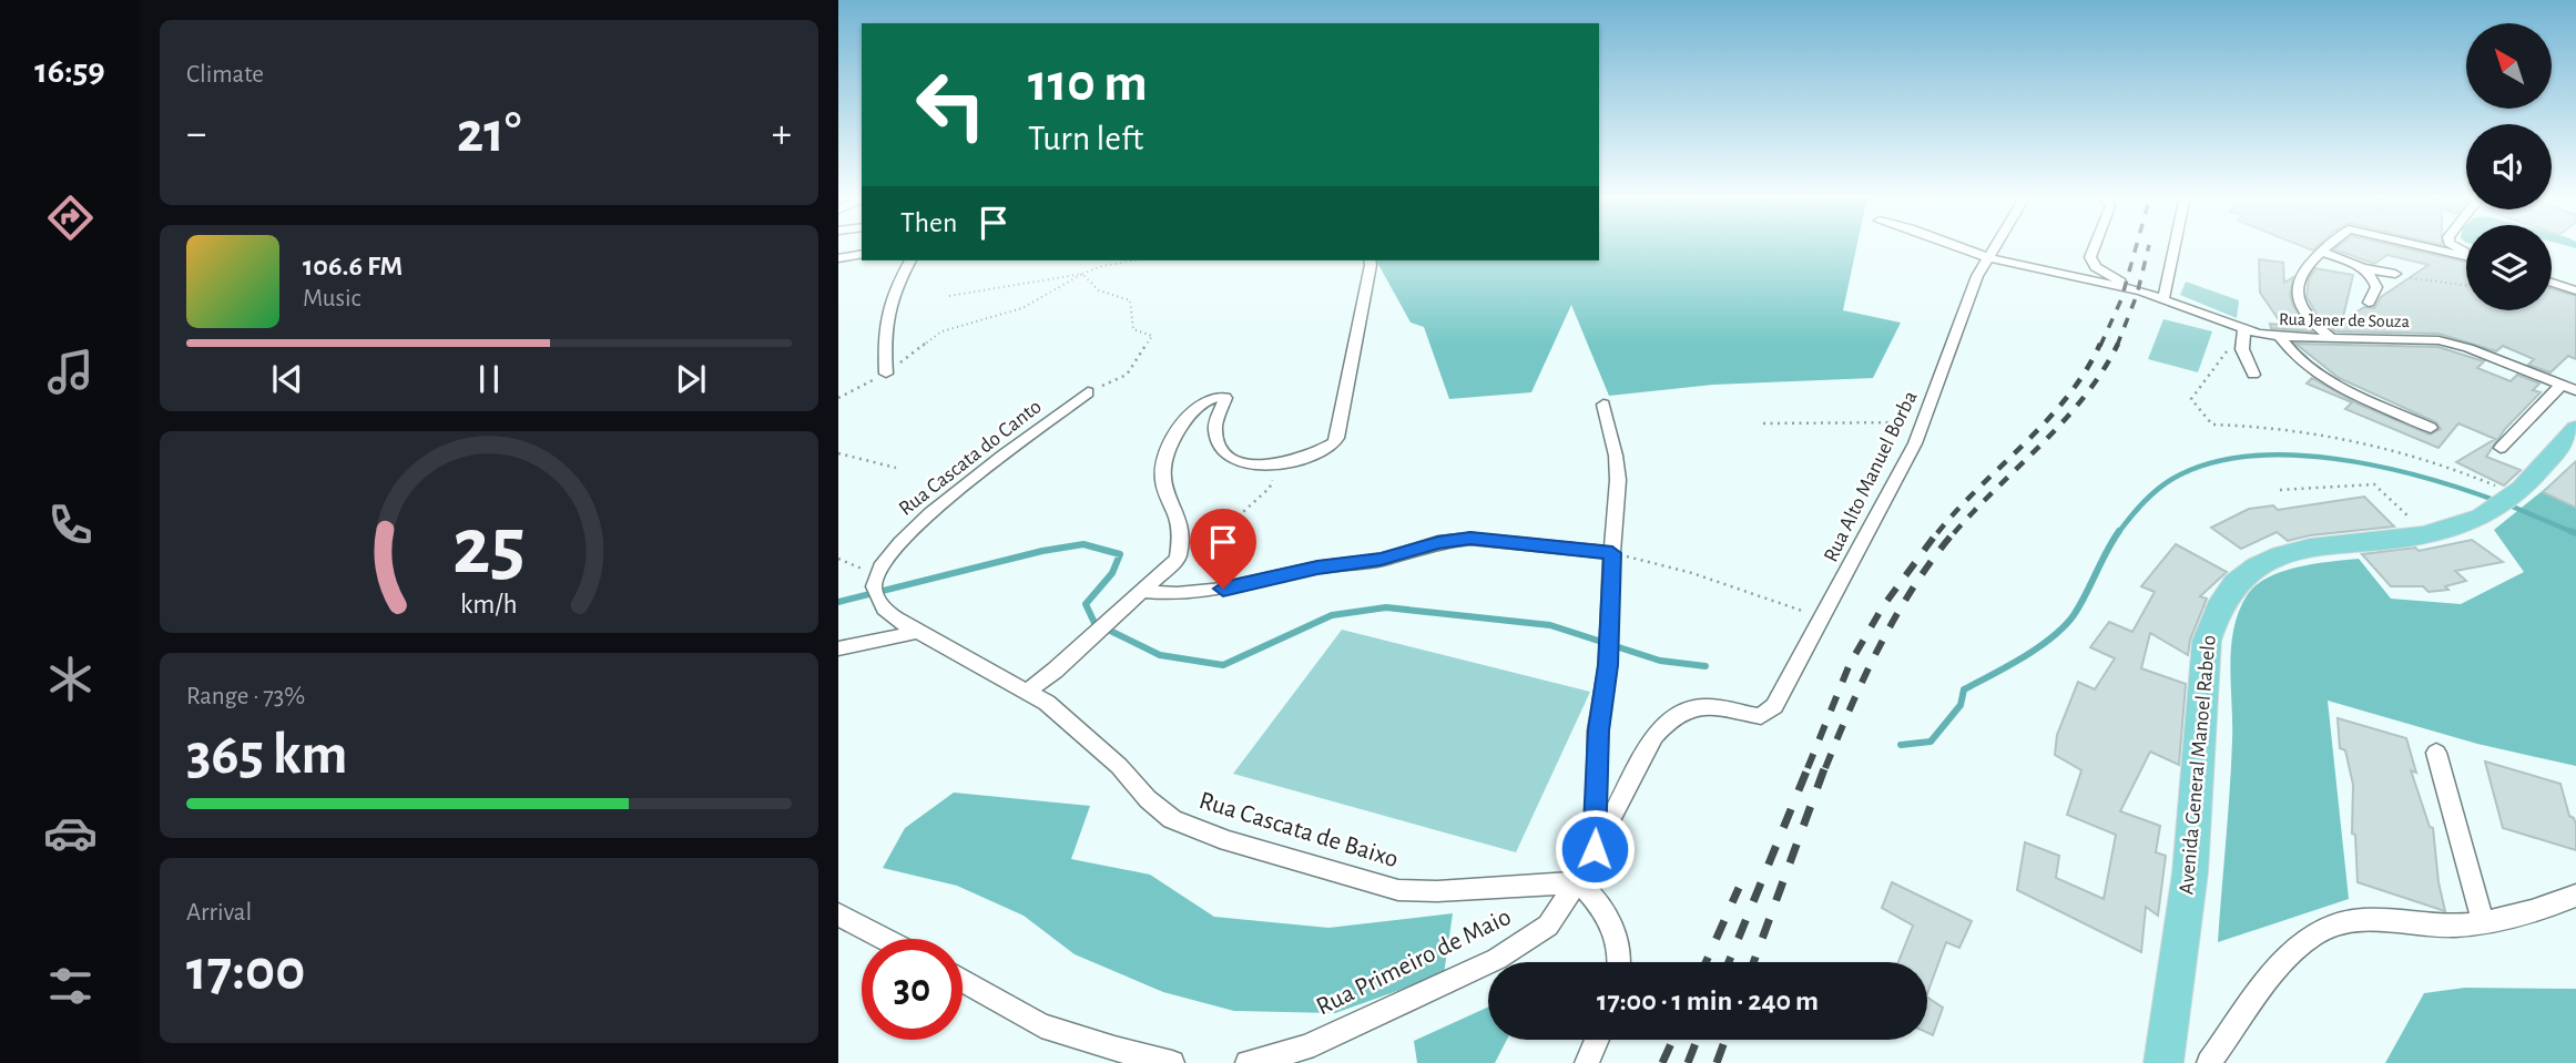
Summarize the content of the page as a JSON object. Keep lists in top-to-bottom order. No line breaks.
{"streets":{"main road":["Avenida General Manoel Rabelo"],"street":["Rua Jener de Souza","Rua Cascata do Canto","Rua Alto Manuel Borba","Rua Cascata de Baixo","Rua Primeiro de Maio"]},"crossings":[["Rua Jener de Souza","Rua Alto Manuel Borba"],["Rua Alto Manuel Borba","Rua Primeiro de Maio"],["Rua Cascata de Baixo","Rua Primeiro de Maio"]],"north":"top left","page":{"tabs":"16:59","tile":["Climate",["Range · 73%","365 km"],["Arrival","17:00"]],"turn":["110 m","Turn left"],"heat":["−","21°","+"],"then":"Then","song":["106.6 FM","Music"],"limit":"30","trip":"17:00 · 1 min · 240 m","gauge":["25","km/h"]}}
